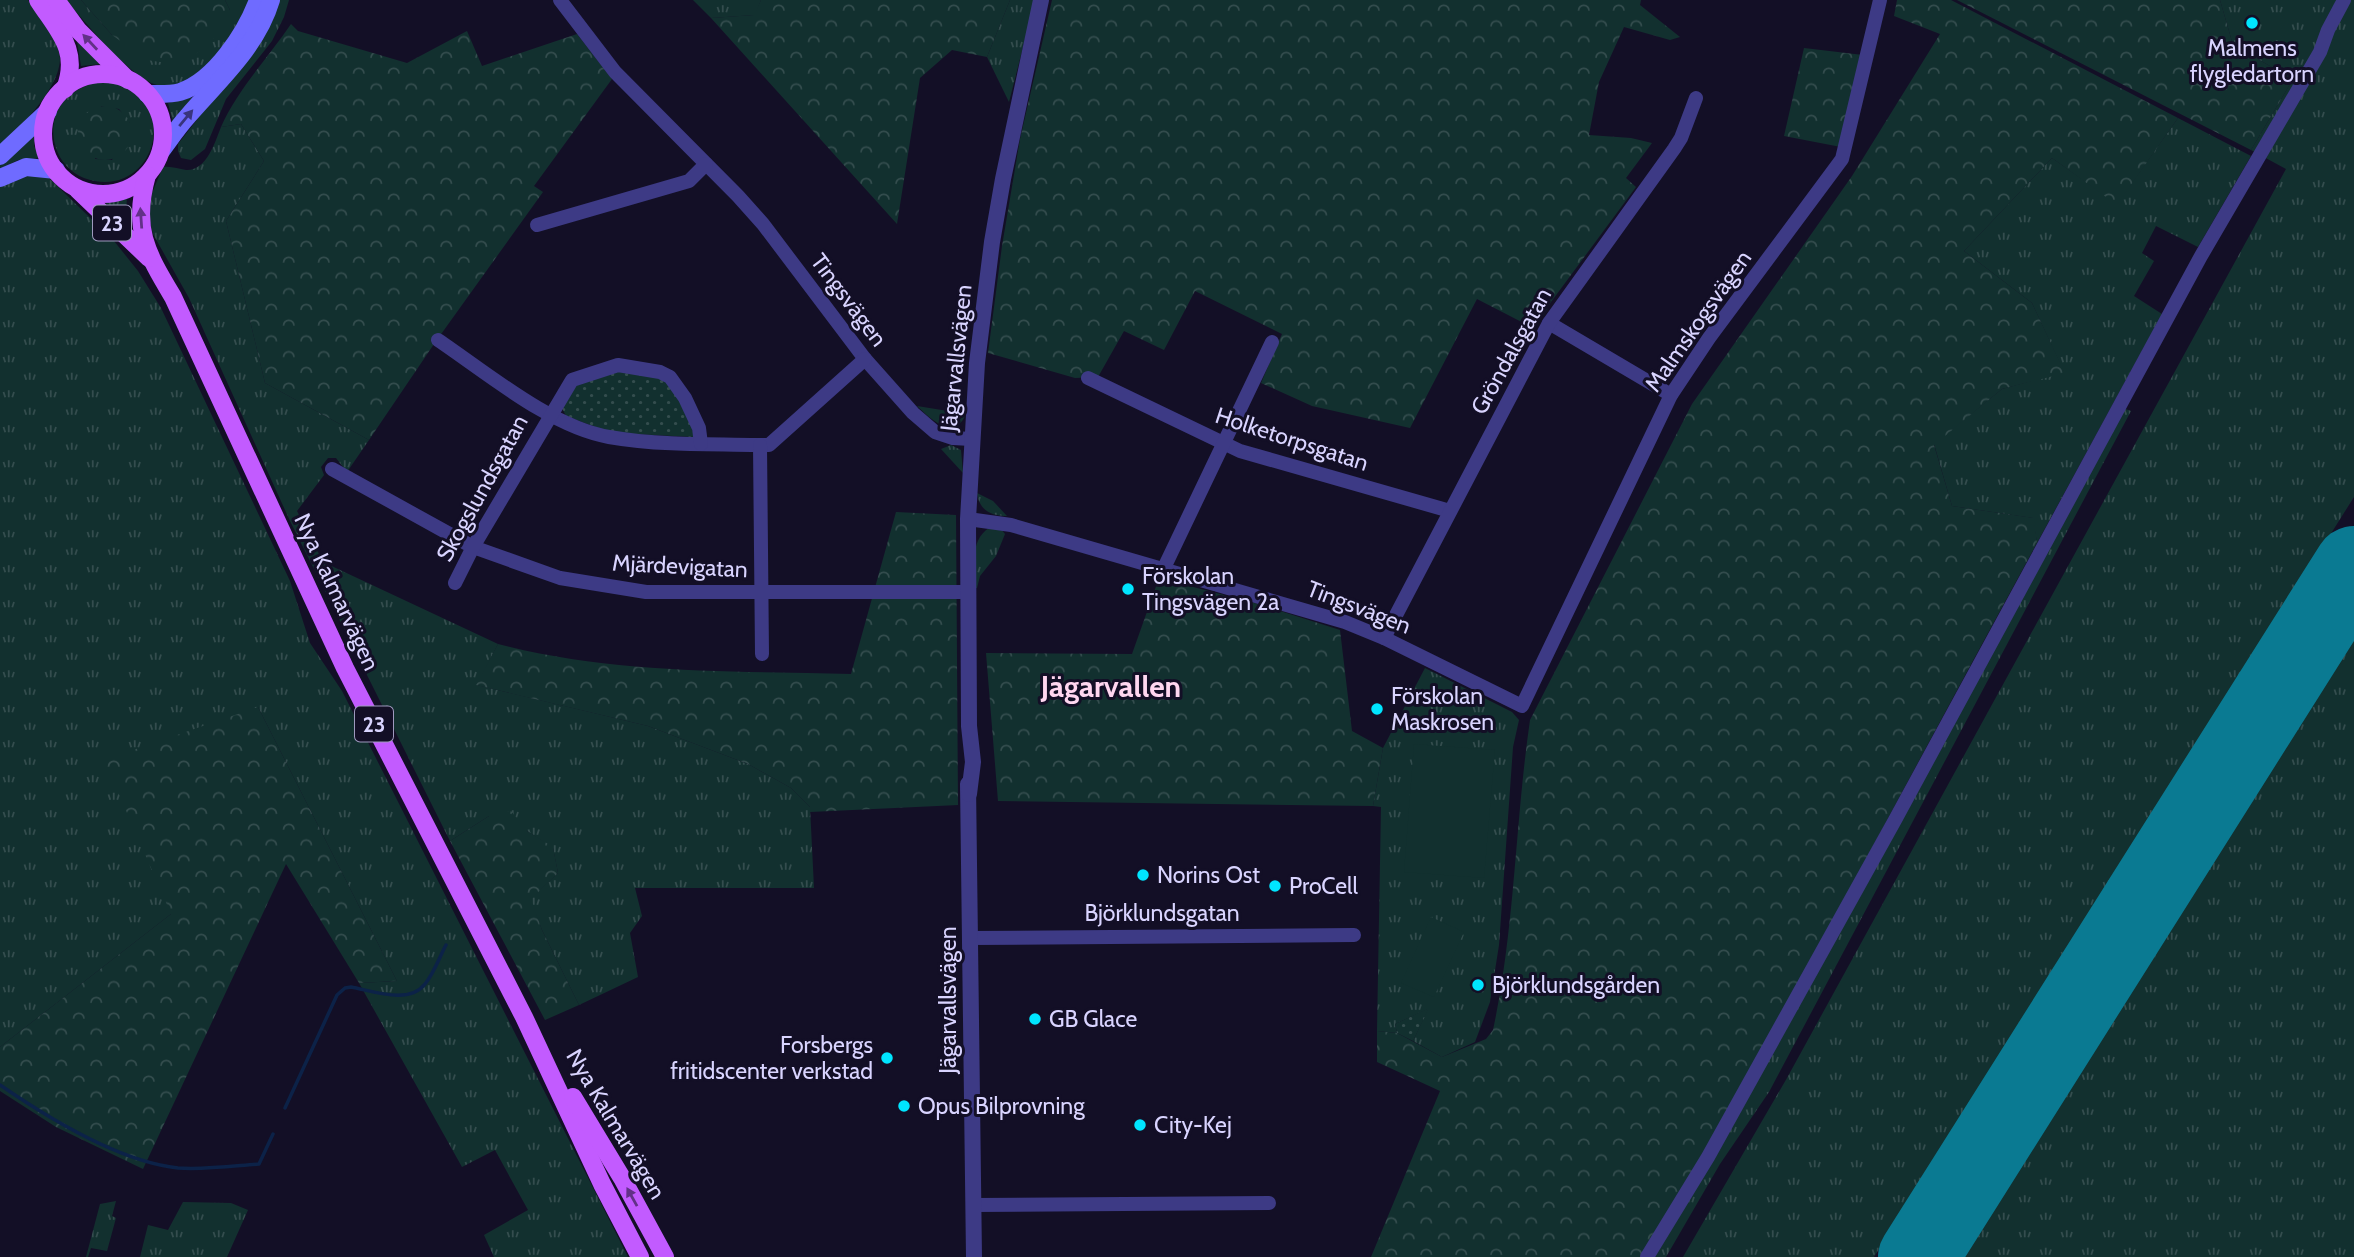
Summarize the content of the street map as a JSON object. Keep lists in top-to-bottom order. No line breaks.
{"streets":{"main road":["23","Nya Kalmarvägen"],"street":["Tingsvägen","Malmskogsvägen","Gröndalsgatan","Jägarvallsvägen","Holketorpsgatan","Skogslundsgatan","Mjärdevigatan","Björklundsgatan"]},"crossings":[["23","Nya Kalmarvägen"],["Tingsvägen","Malmskogsvägen"],["Tingsvägen","Gröndalsgatan"],["Tingsvägen","Jägarvallsvägen"],["Gröndalsgatan","Holketorpsgatan"],["Jägarvallsvägen","Mjärdevigatan"],["Jägarvallsvägen","Björklundsgatan"],["Skogslundsgatan","Mjärdevigatan"]],"districts":["Jägarvallen"],"places":["Malmens flygledartorn","Förskolan Tingsvägen 2a","Förskolan Maskrosen","Norins Ost","ProCell","Björklundsgården","GB Glace","Forsbergs fritidscenter verkstad","Opus Bilprovning","City-Kej"]}
